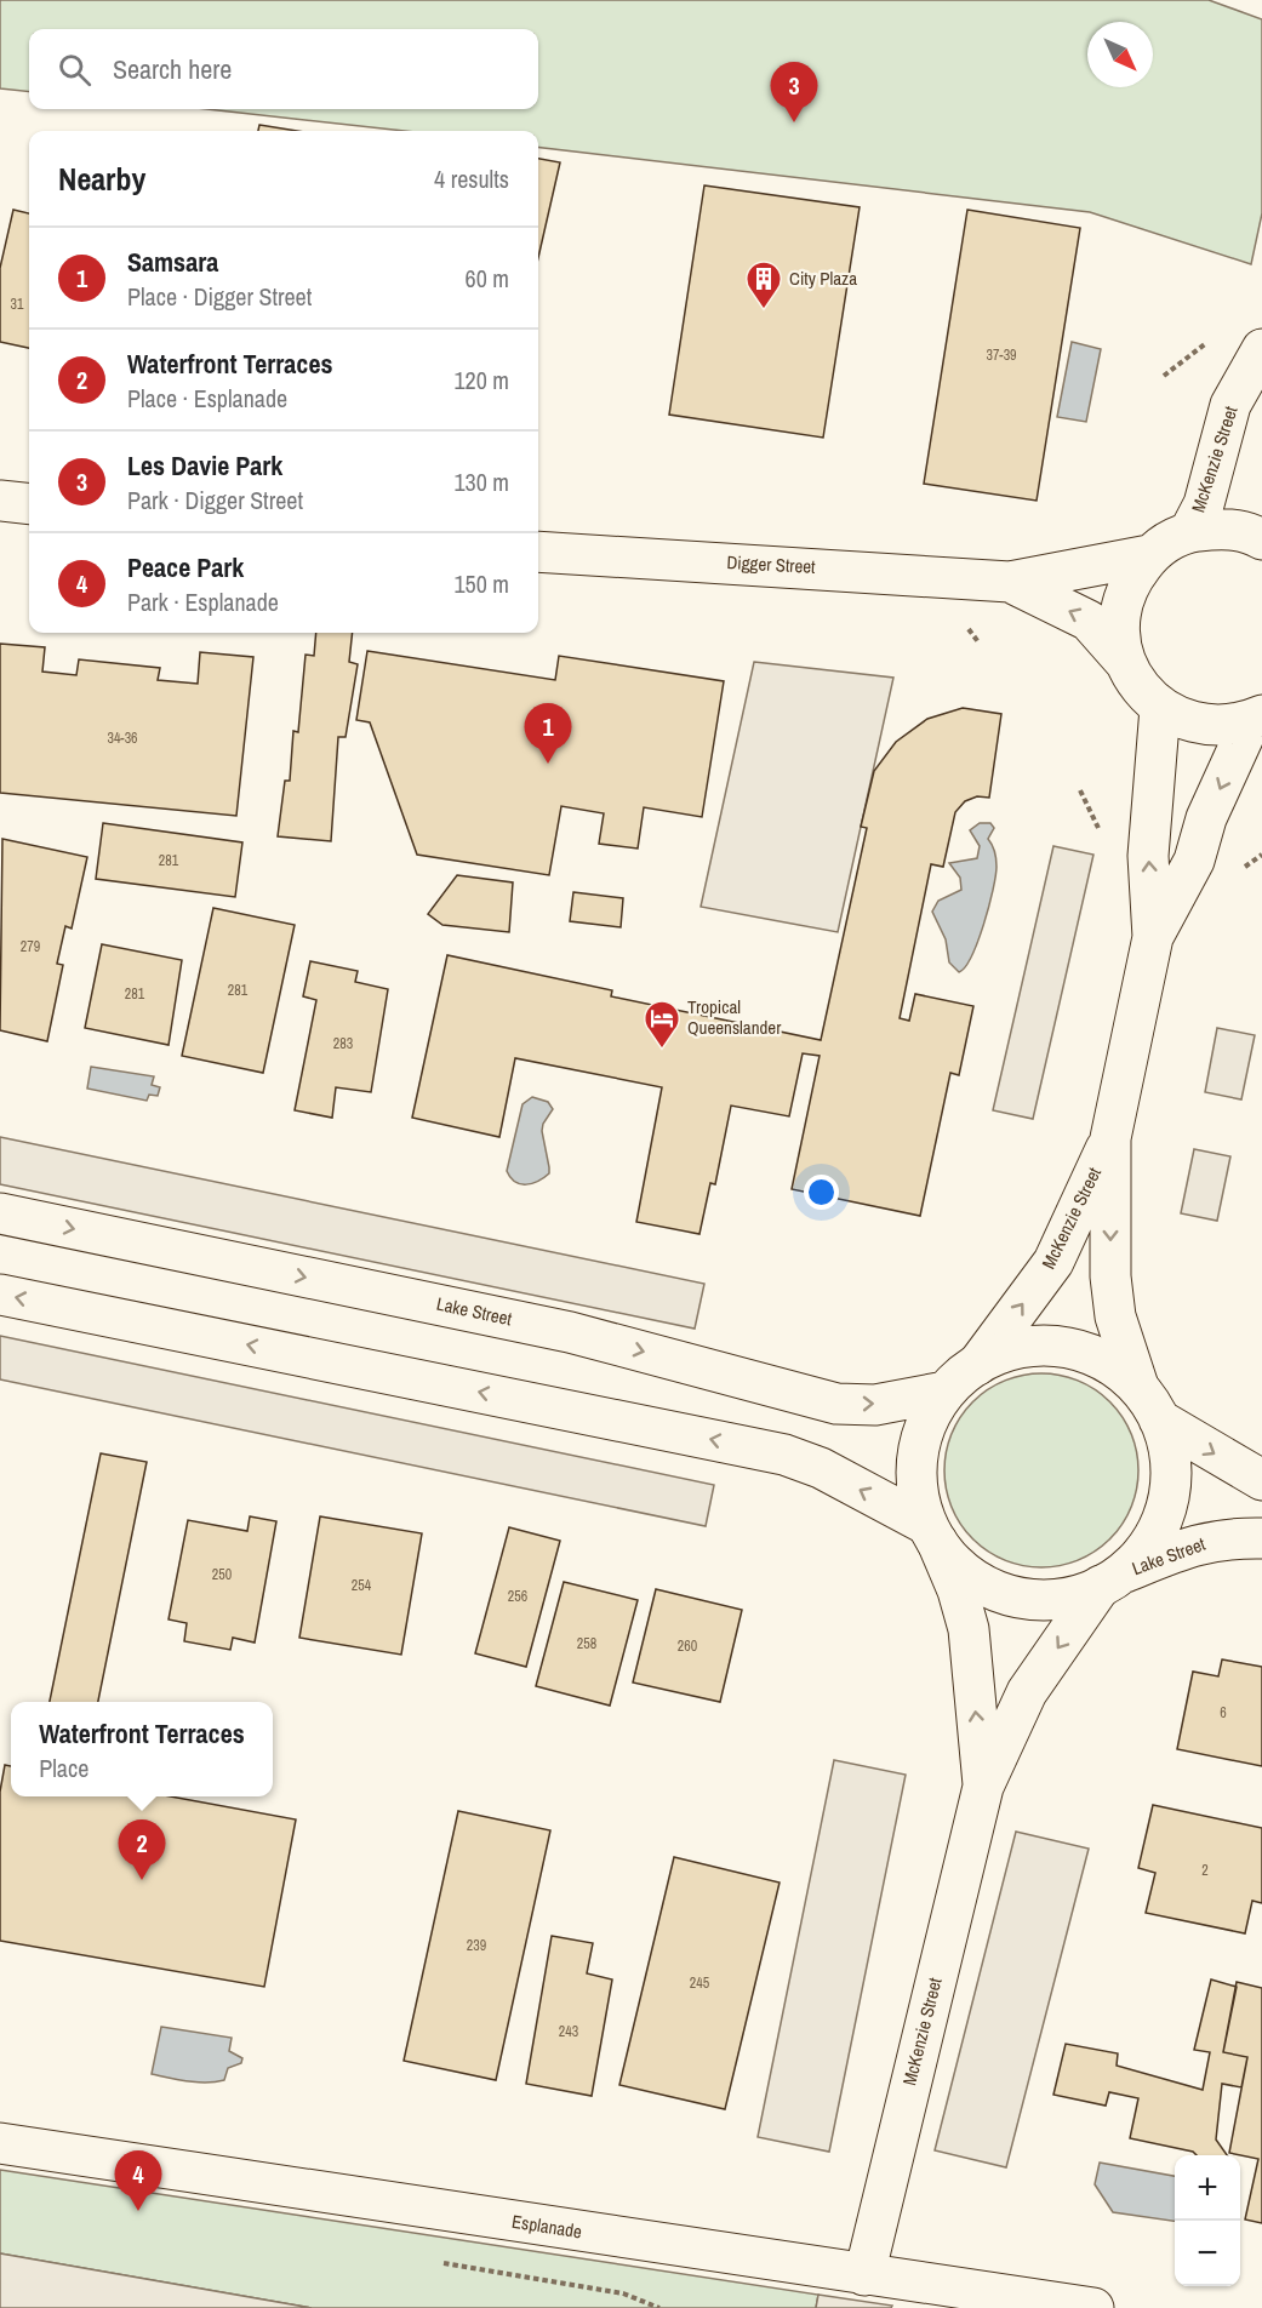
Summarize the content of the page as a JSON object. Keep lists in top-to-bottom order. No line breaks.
{"streets":{"street":["McKenzie Street","Digger Street","Lake Street","Esplanade"]},"crossings":[["McKenzie Street","Digger Street"],["McKenzie Street","Lake Street"],["McKenzie Street","Esplanade"]],"places":{"building":["City Plaza"],"hotel":["Tropical Queenslander"]},"house_numbers":["31","37-39","34-36","281","279","281","281","283","250","254","256","258","260","6","2","239","245","243"],"north":"bottom right","page":{"search":"Search here","pins":["3","1","2","4"],"heading":["Nearby","4 results"],"list":[{"mark":"1","name":"Samsara","note":"Place · Digger Street","value":"60 m"},{"mark":"2","name":"Waterfront Terraces","note":"Place · Esplanade","value":"120 m"},{"mark":"3","name":"Les Davie Park","note":"Park · Digger Street","value":"130 m"},{"mark":"4","name":"Peace Park","note":"Park · Esplanade","value":"150 m"}],"popup":["Waterfront Terraces","Place"],"map_buttons":["+","−"]}}
